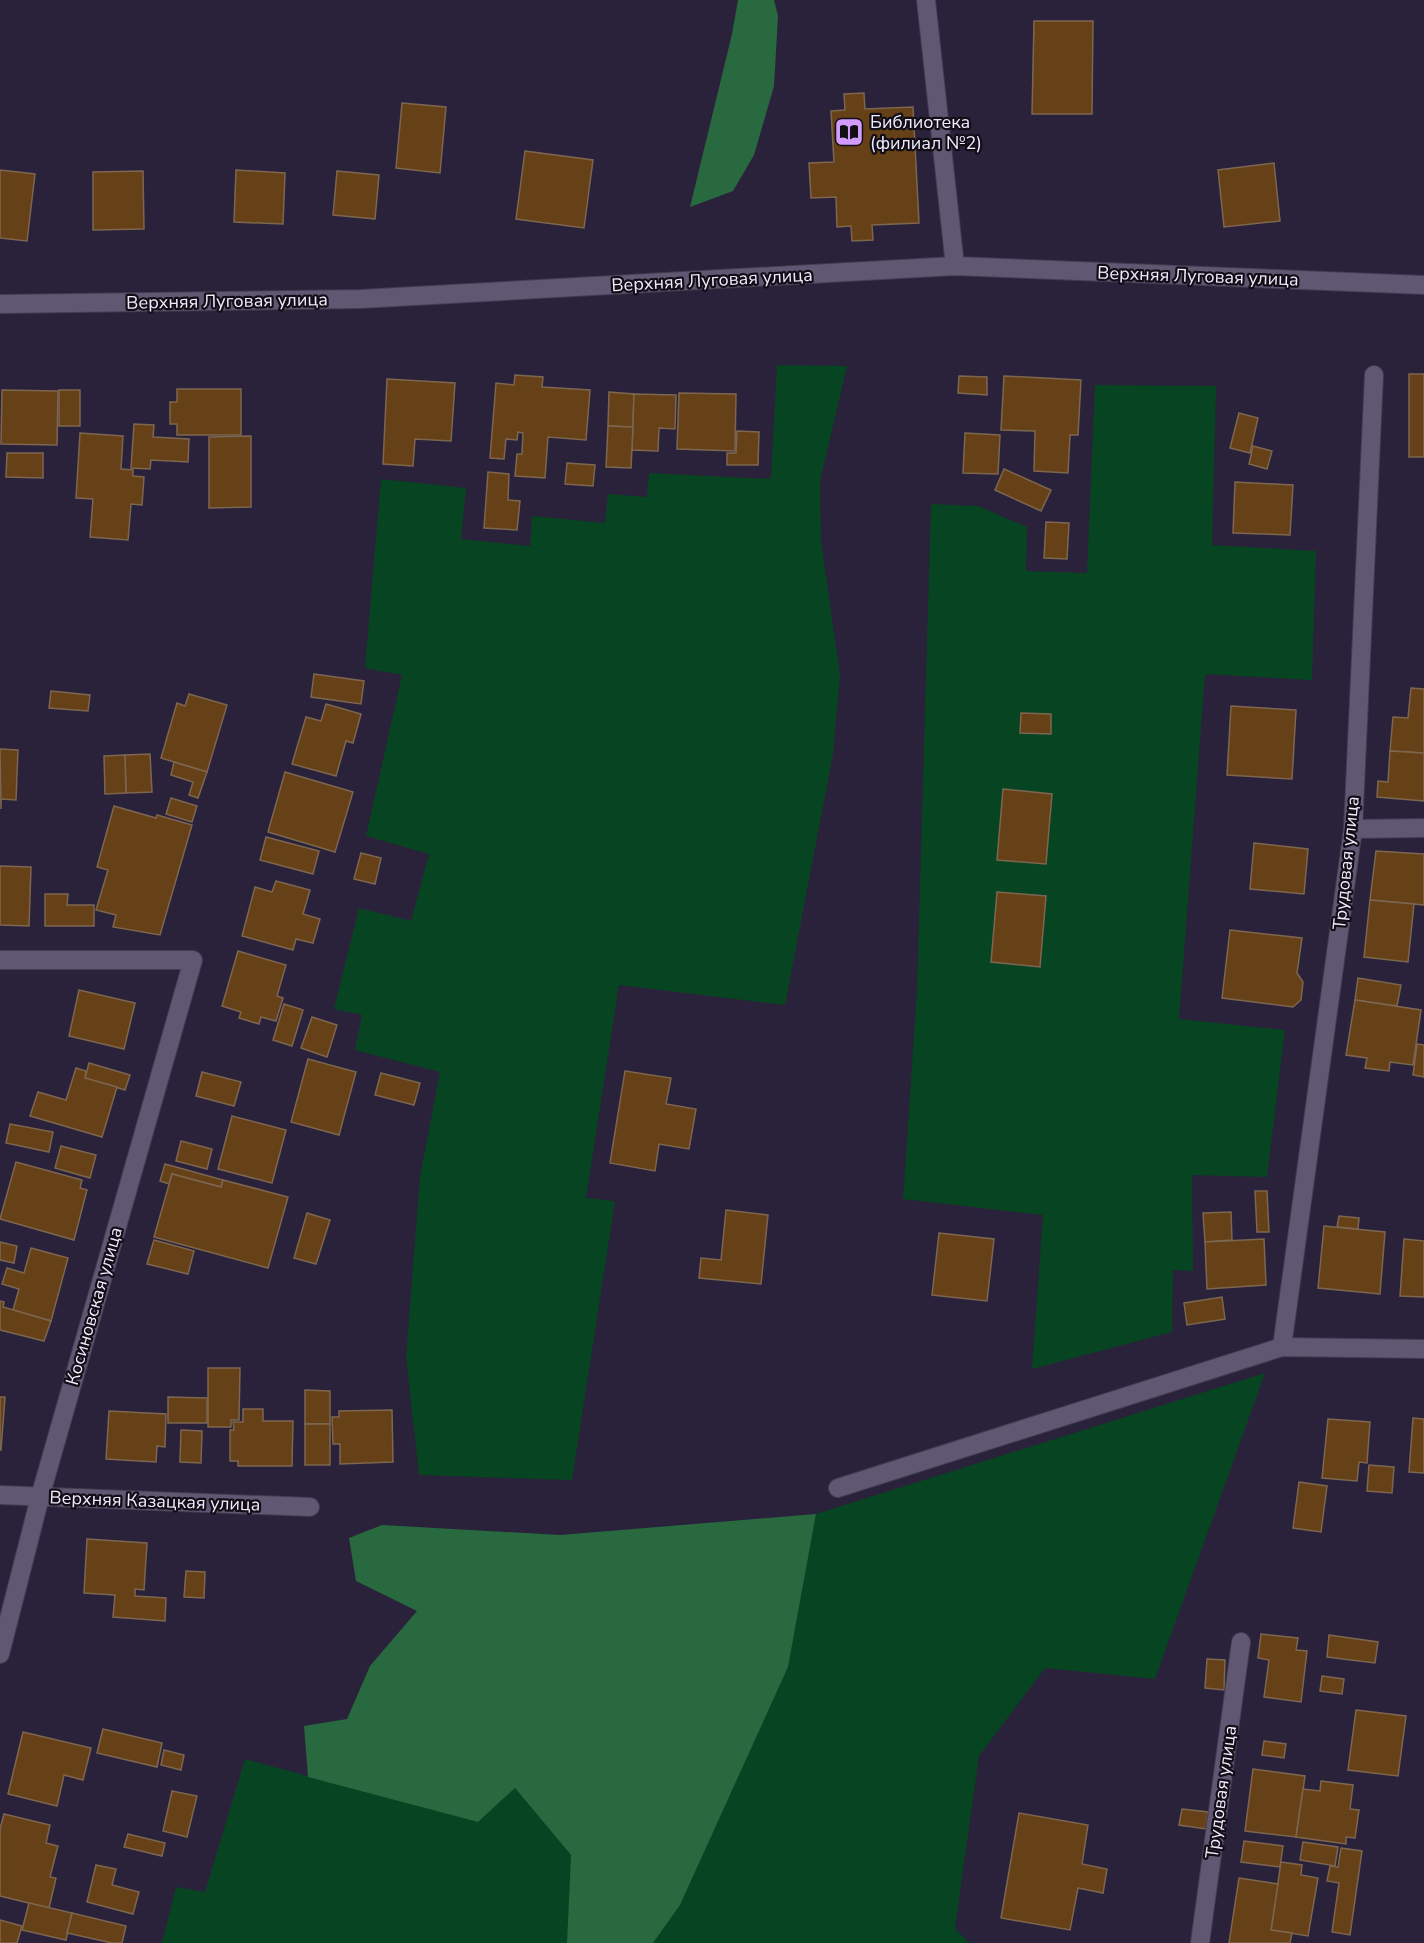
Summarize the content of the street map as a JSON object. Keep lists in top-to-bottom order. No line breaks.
{"streets":{"street":["Верхняя Луговая улица","Трудовая улица","Косиновская улица","Верхняя Казацкая улица"]},"crossings":[["Косиновская улица","Верхняя Казацкая улица"]],"places":{"library":["Библиотека (филиал №2)"]}}
